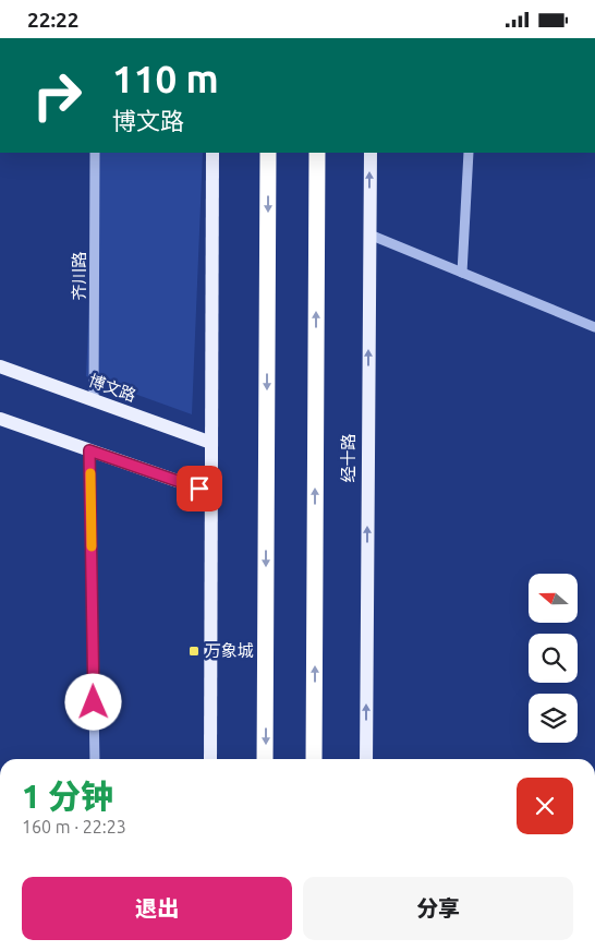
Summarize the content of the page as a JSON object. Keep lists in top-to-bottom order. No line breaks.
{"streets":{"highway":["经十路"],"main road":["博文路"],"street":["齐川路"]},"crossings":[["齐川路","博文路"]],"places":{"transit":["万象城"]},"north":"left","page":{"status":"22:22","turn":["110 m","博文路"],"heading":["1 分钟","160 m · 22:23"],"buttons":["退出","分享"]}}
